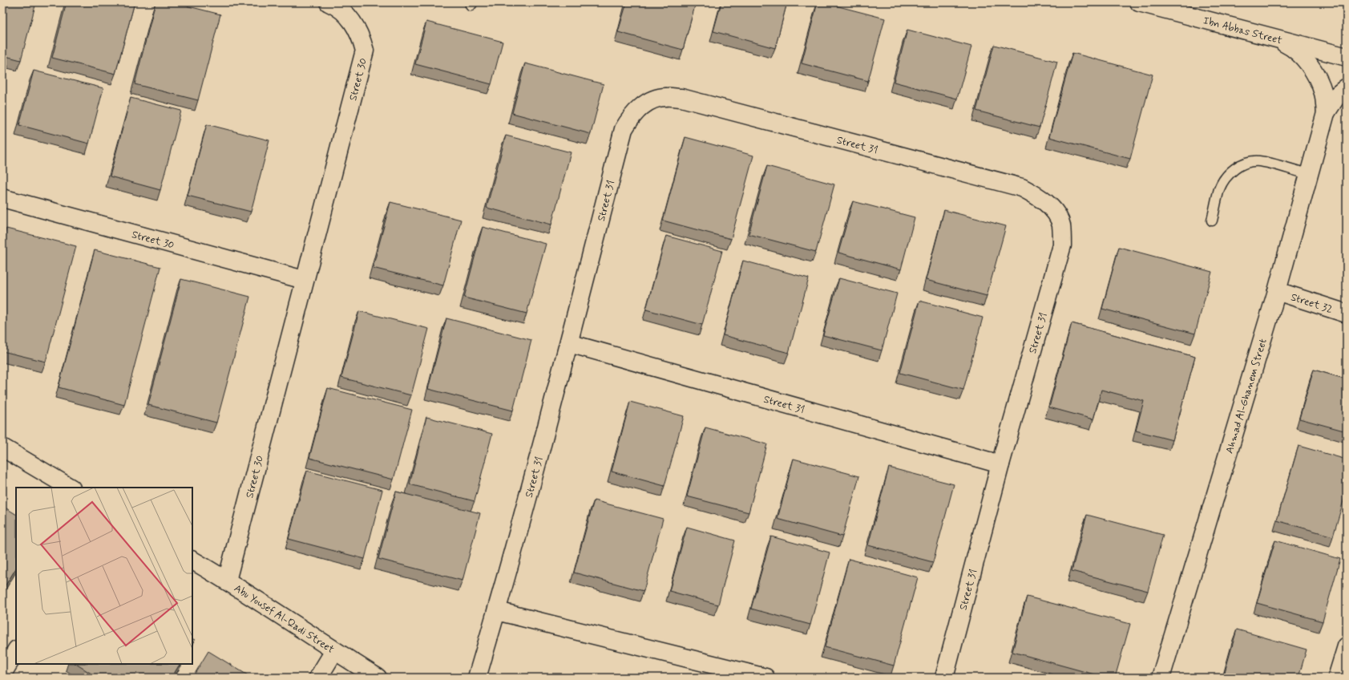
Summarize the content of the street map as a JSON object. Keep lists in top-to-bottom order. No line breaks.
{"streets":{"street":["Ibn Abbas Street","Street 30","Street 31","Street 32","Ahmad Al-Ghanem Street","Abu Yousef Al-Qadi Street"]},"crossings":[["Ibn Abbas Street","Ahmad Al-Ghanem Street"],["Street 30","Abu Yousef Al-Qadi Street"],["Street 32","Ahmad Al-Ghanem Street"]]}
